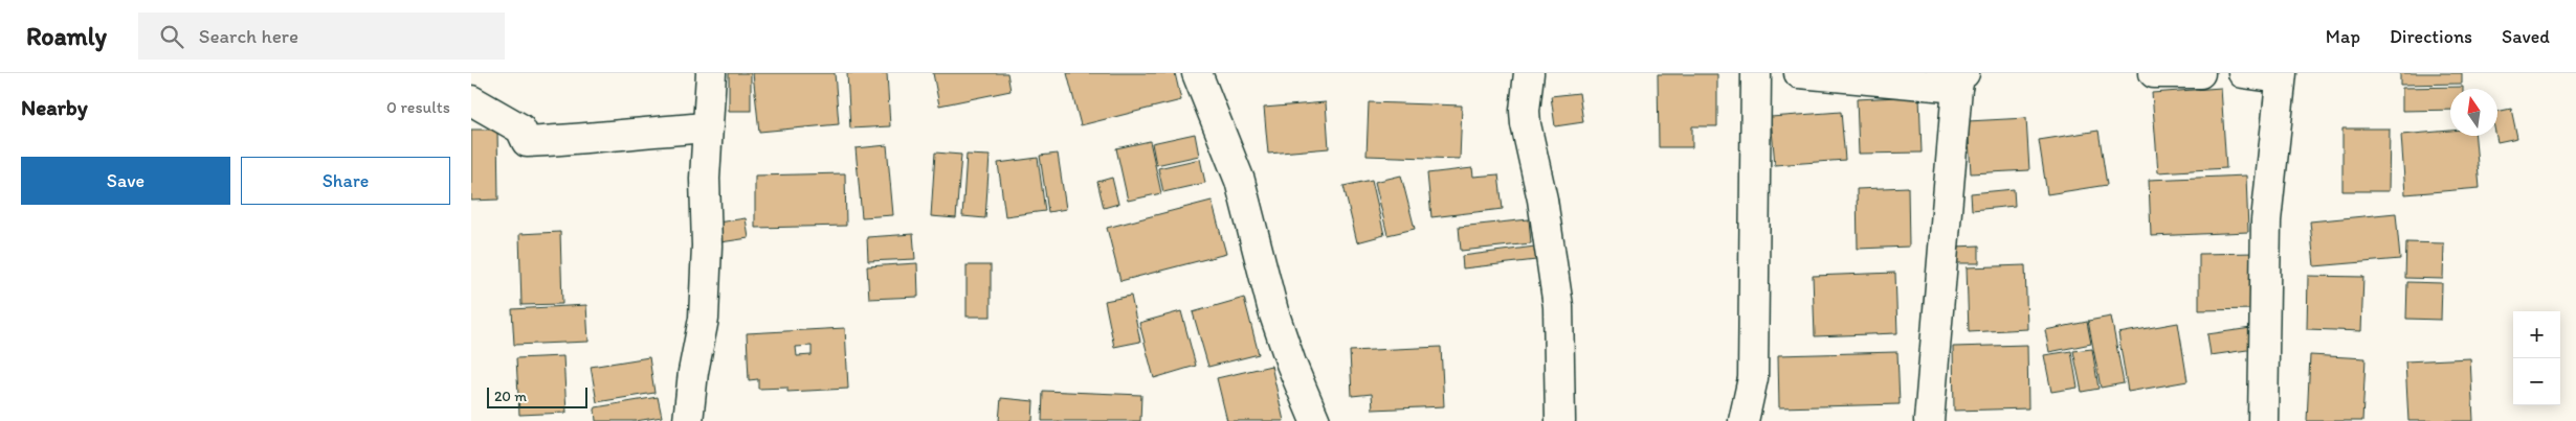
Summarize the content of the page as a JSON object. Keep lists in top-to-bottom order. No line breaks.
{"scale_bar":"20 m","north":"top","page":{"header":"Roamly","search":"Search here","nav":["Map","Directions","Saved"],"heading":["Nearby","0 results"],"buttons":["Save","Share"],"map_buttons":["+","−"],"scale":"20 m"}}
